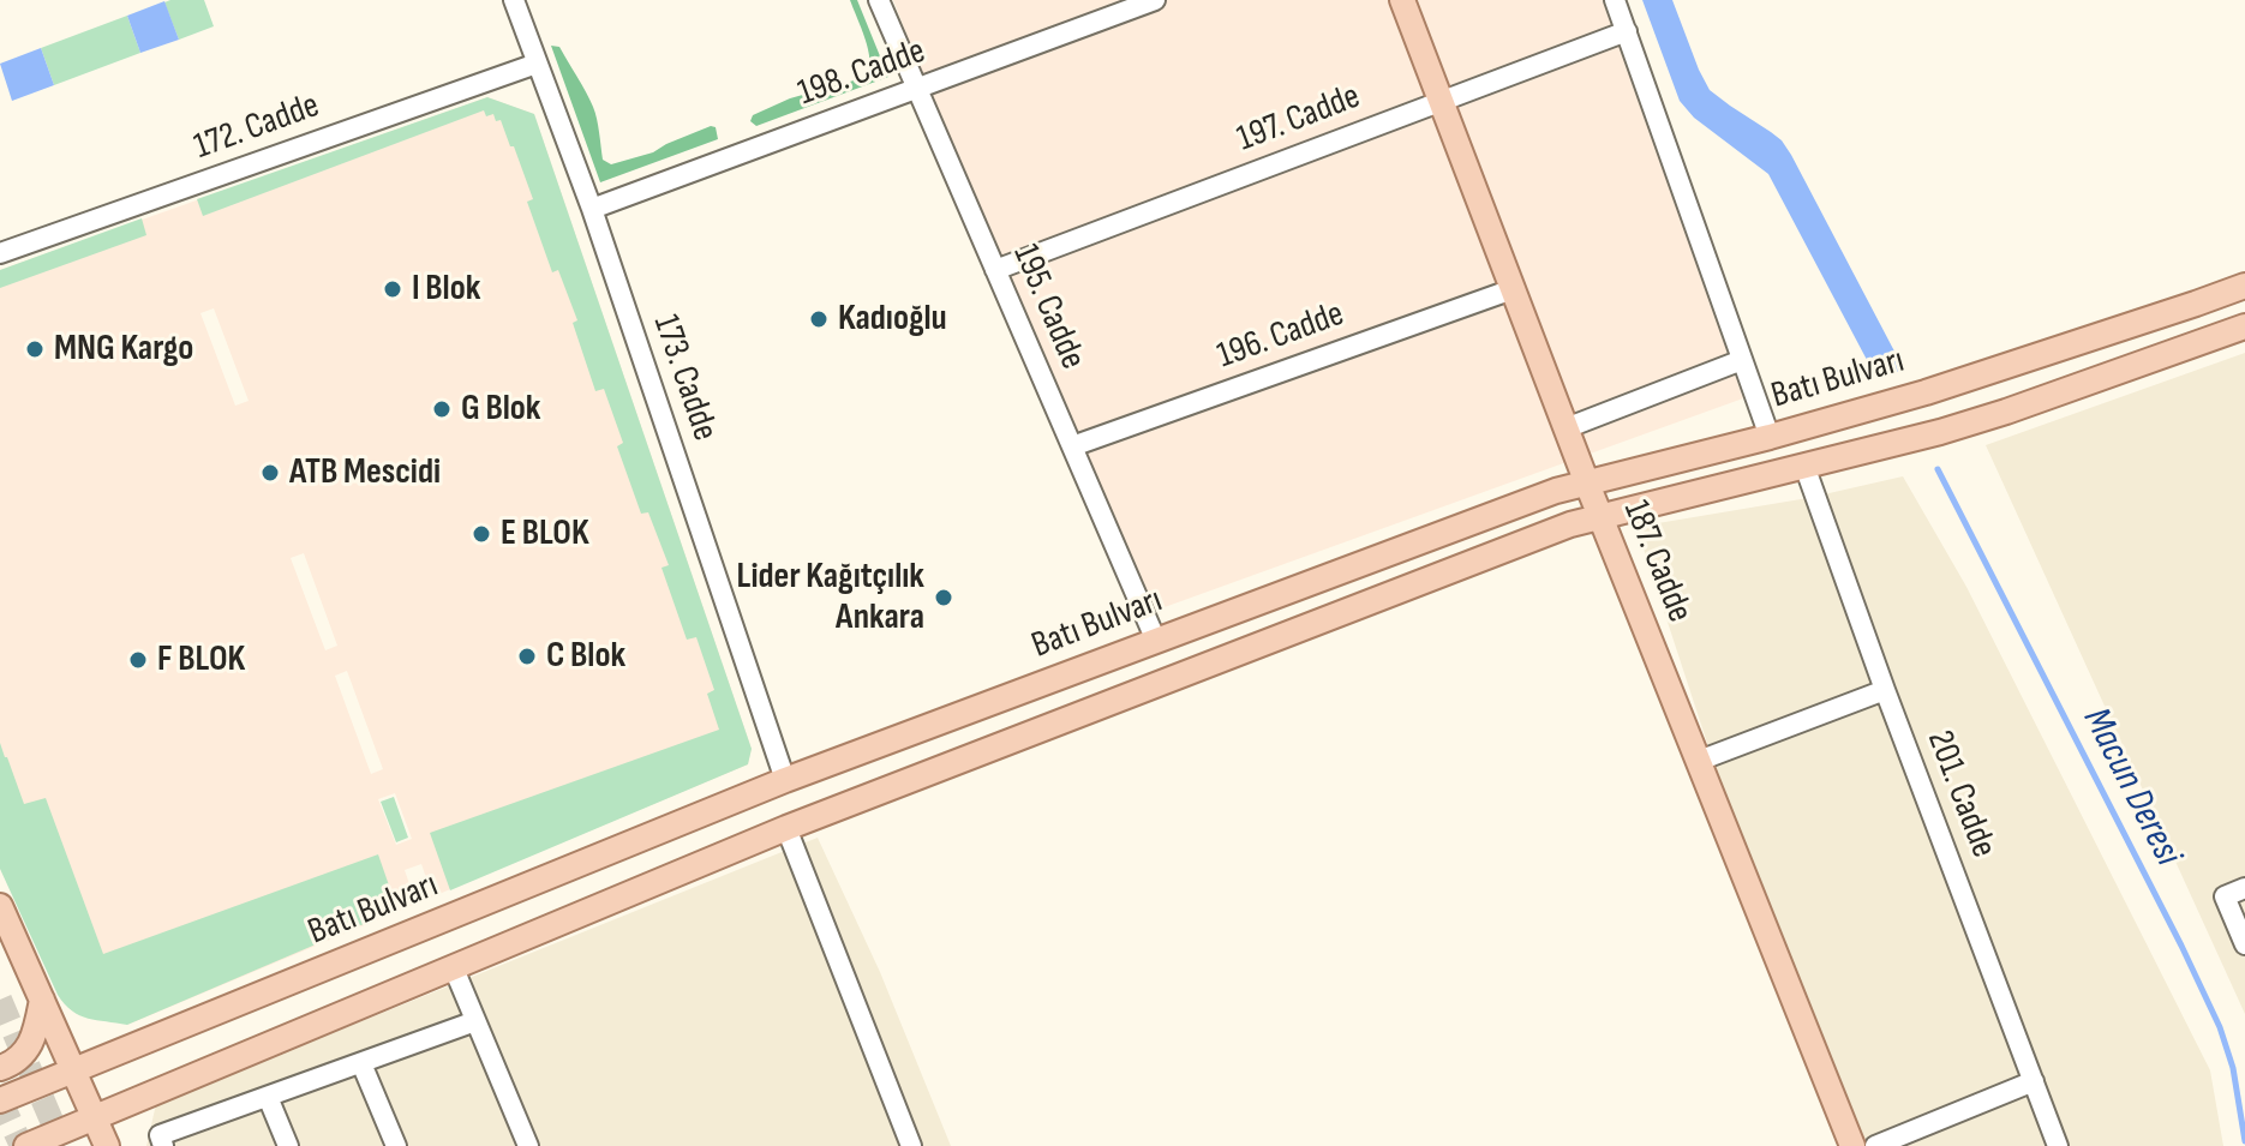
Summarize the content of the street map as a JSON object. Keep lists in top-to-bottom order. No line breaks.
{"streets":{"main road":["Batı Bulvarı","187. Cadde"],"street":["198. Cadde","197. Cadde","172. Cadde","195. Cadde","196. Cadde","173. Cadde","201. Cadde"]},"crossings":[["198. Cadde","195. Cadde"],["198. Cadde","173. Cadde"],["197. Cadde","195. Cadde"],["197. Cadde","187. Cadde"],["172. Cadde","173. Cadde"],["195. Cadde","196. Cadde"],["195. Cadde","Batı Bulvarı"],["196. Cadde","187. Cadde"],["173. Cadde","Batı Bulvarı"],["Batı Bulvarı","187. Cadde"],["Batı Bulvarı","201. Cadde"]],"water":["Macun Deresi"],"places":["I Blok","Kadıoğlu","MNG Kargo","G Blok","ATB Mescidi","E BLOK","Lider Kağıtçılık Ankara","C Blok","F BLOK"]}
